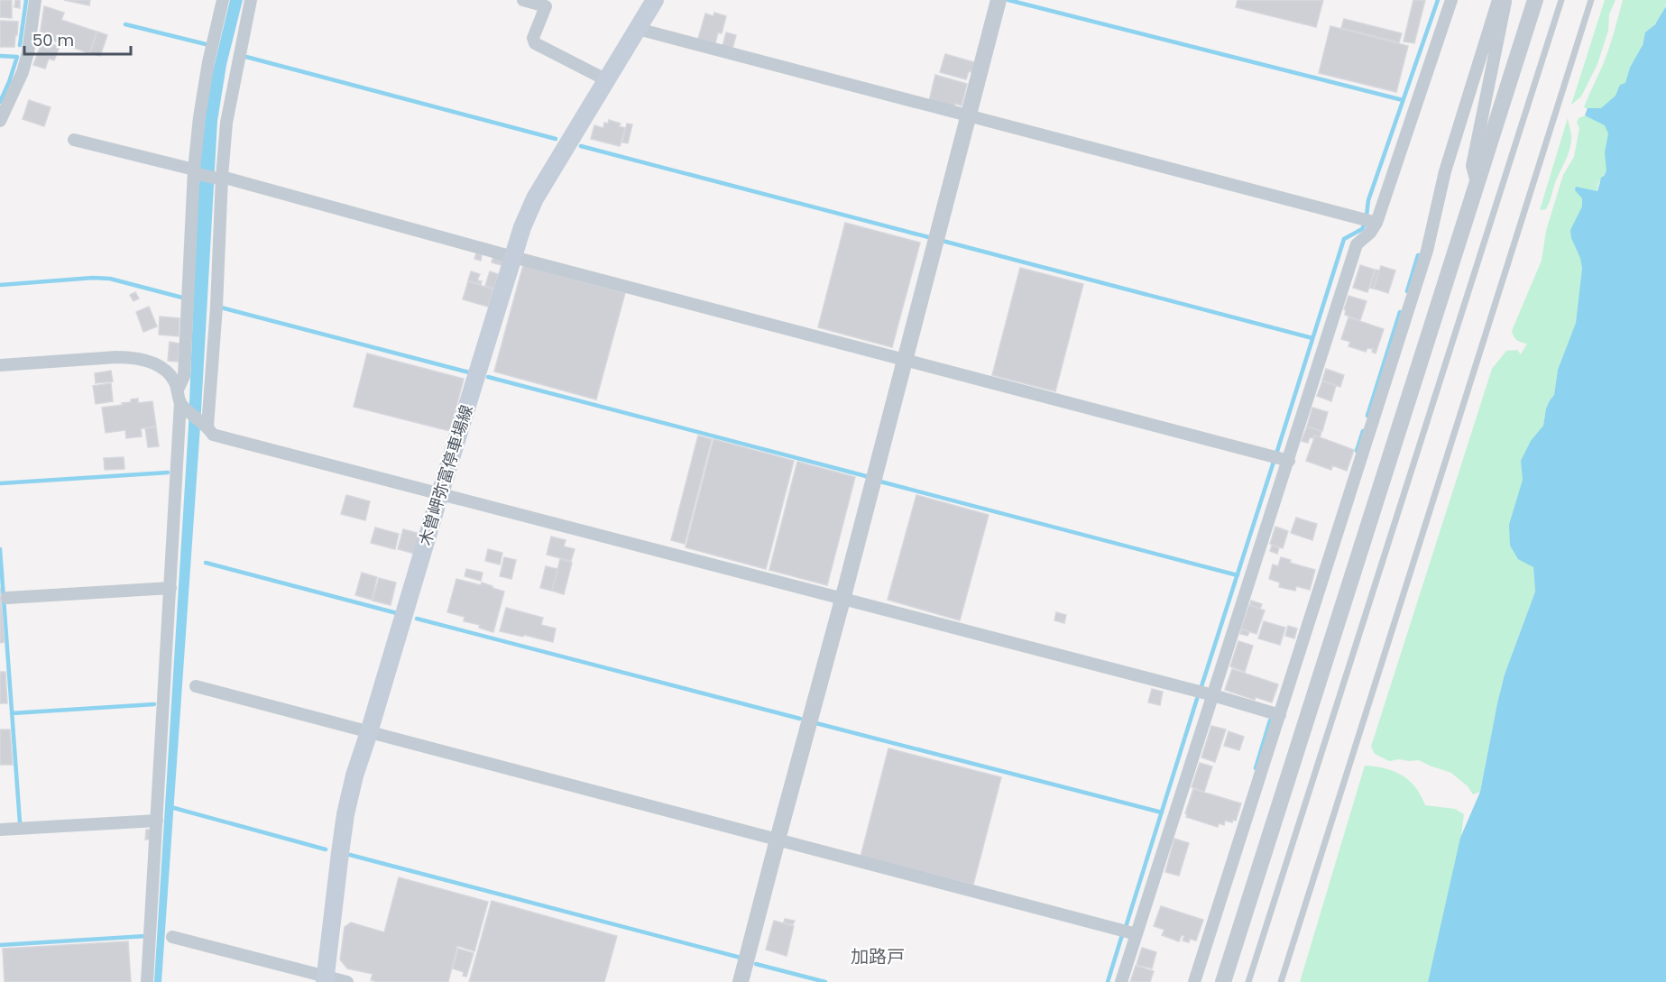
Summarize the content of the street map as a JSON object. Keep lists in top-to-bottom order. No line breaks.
{"streets":{"main road":["木曽岬弥富停車場線"]},"districts":["加路戸"],"scale_bar":"50 m"}
